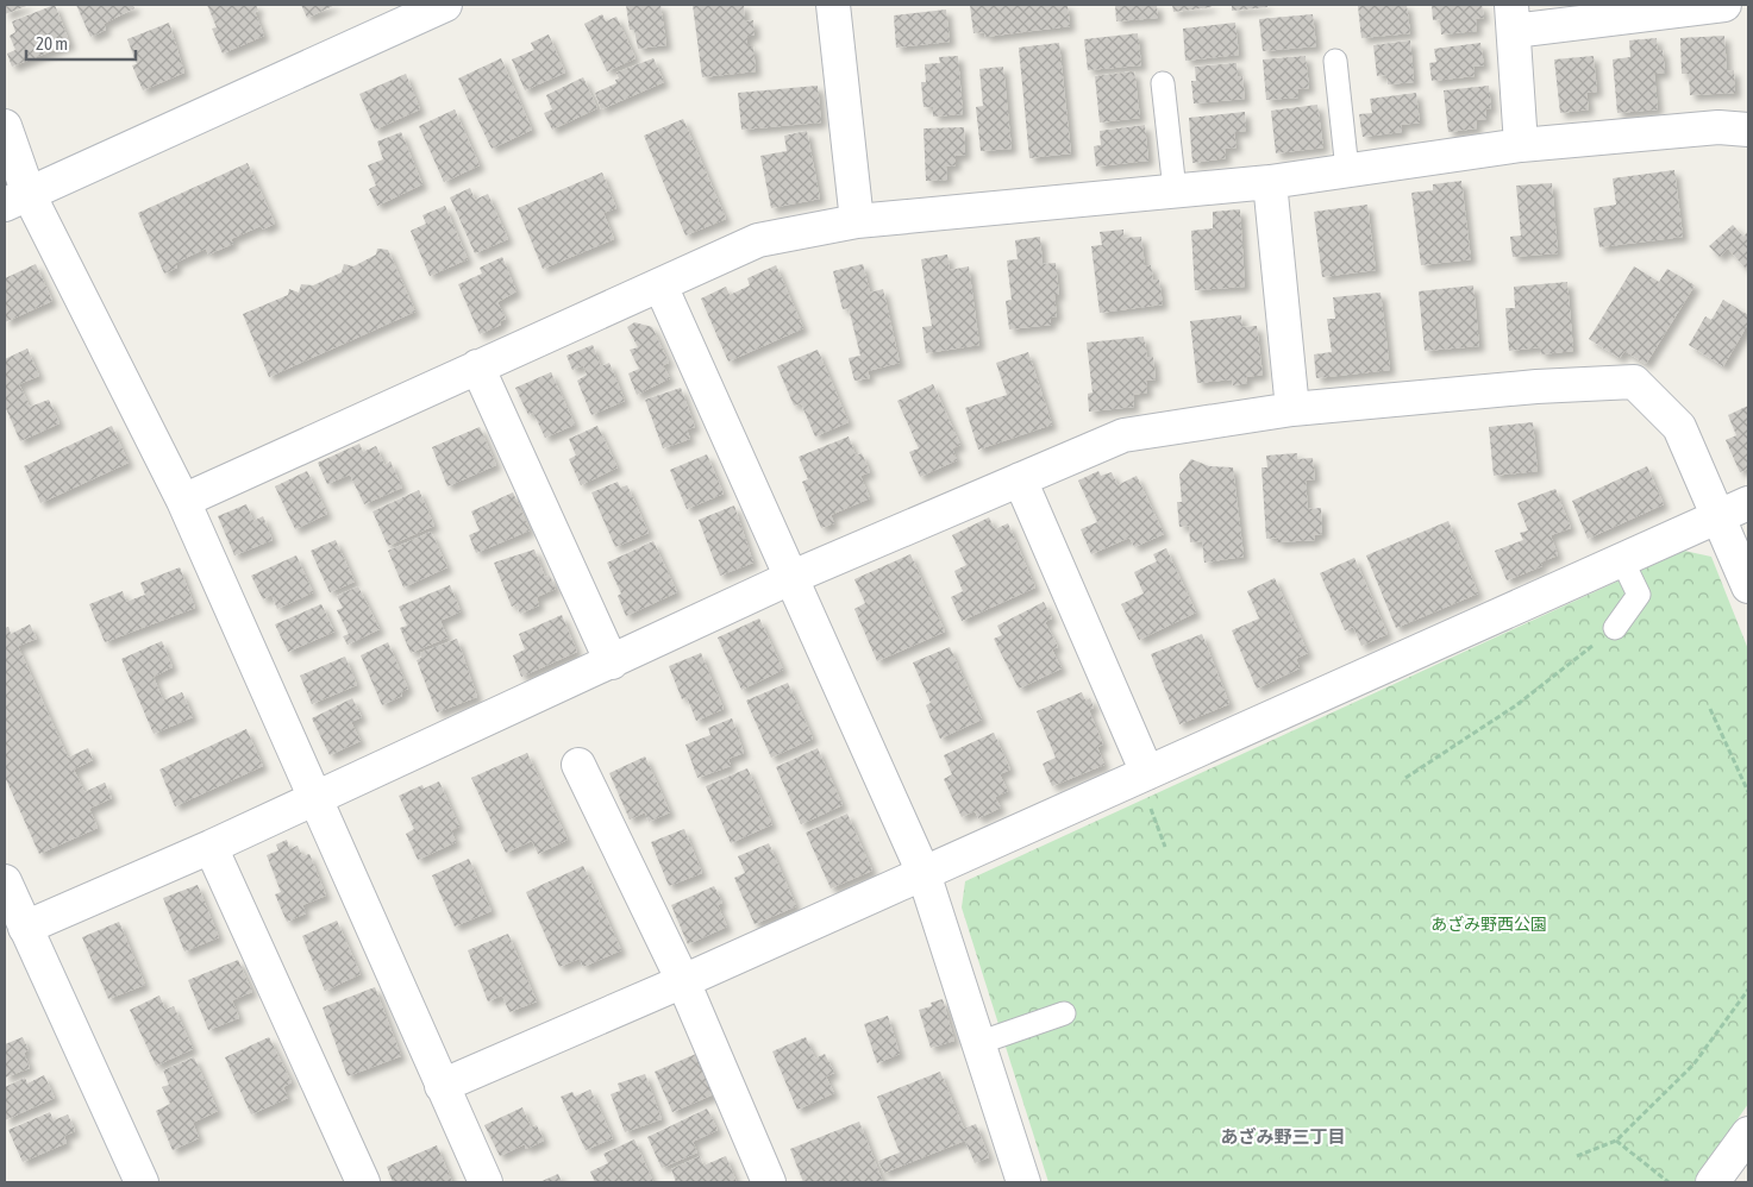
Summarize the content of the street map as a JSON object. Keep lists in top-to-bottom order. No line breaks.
{"districts":["あざみ野三丁目"],"parks":["あざみ野西公園"],"scale_bar":"20 m"}
